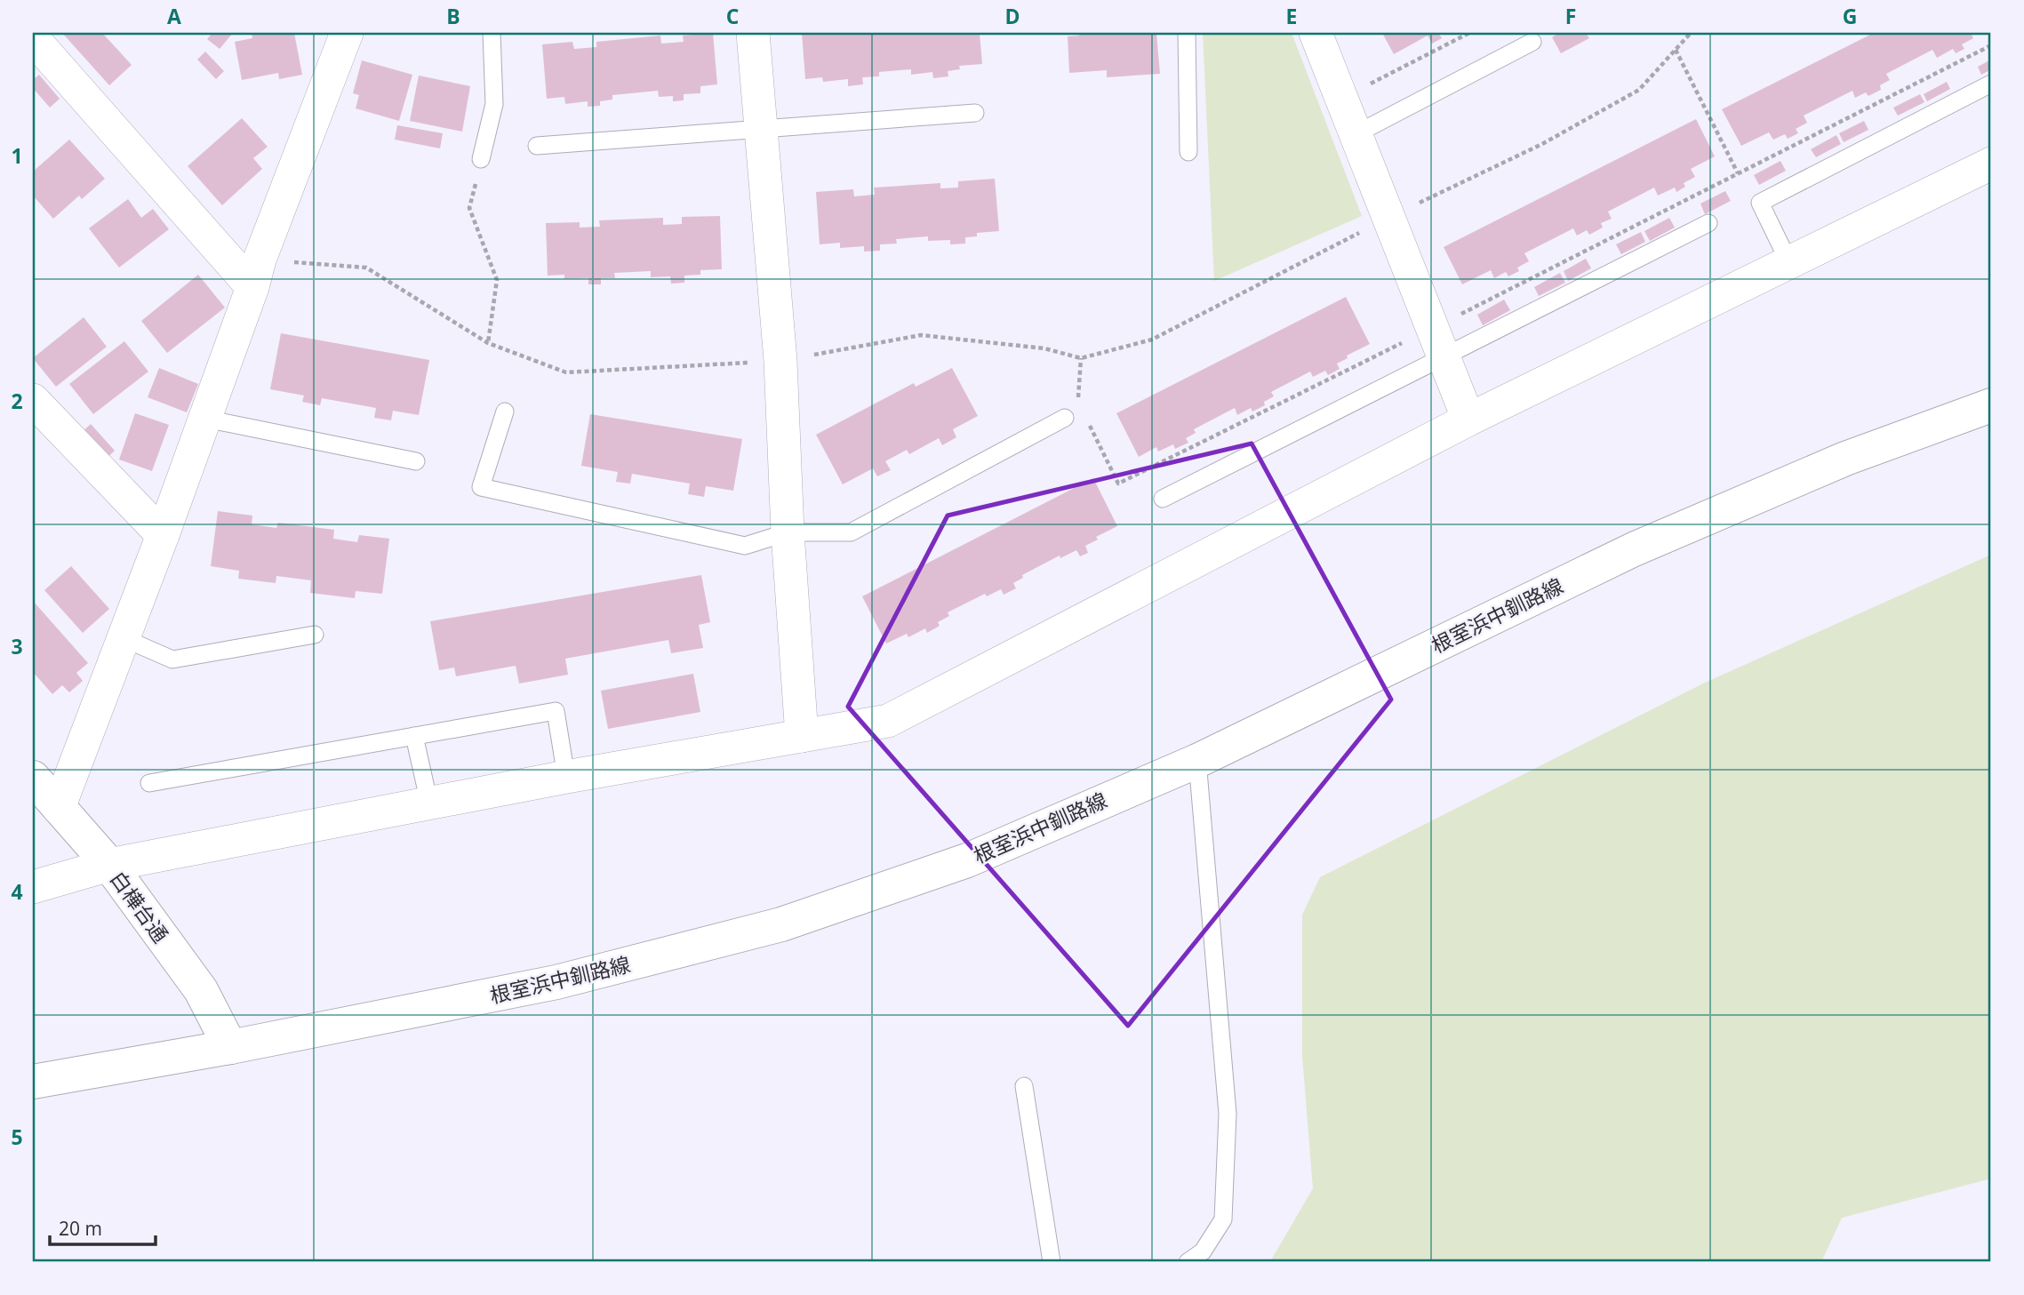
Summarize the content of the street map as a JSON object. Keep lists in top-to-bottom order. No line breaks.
{"streets":{"main road":["根室浜中釧路線","白樺台通"]},"crossings":[["根室浜中釧路線","白樺台通"]],"scale_bar":"20 m","grid":{"columns":["A","B","C","D","E","F","G"],"rows":["1","2","3","4","5"]}}
